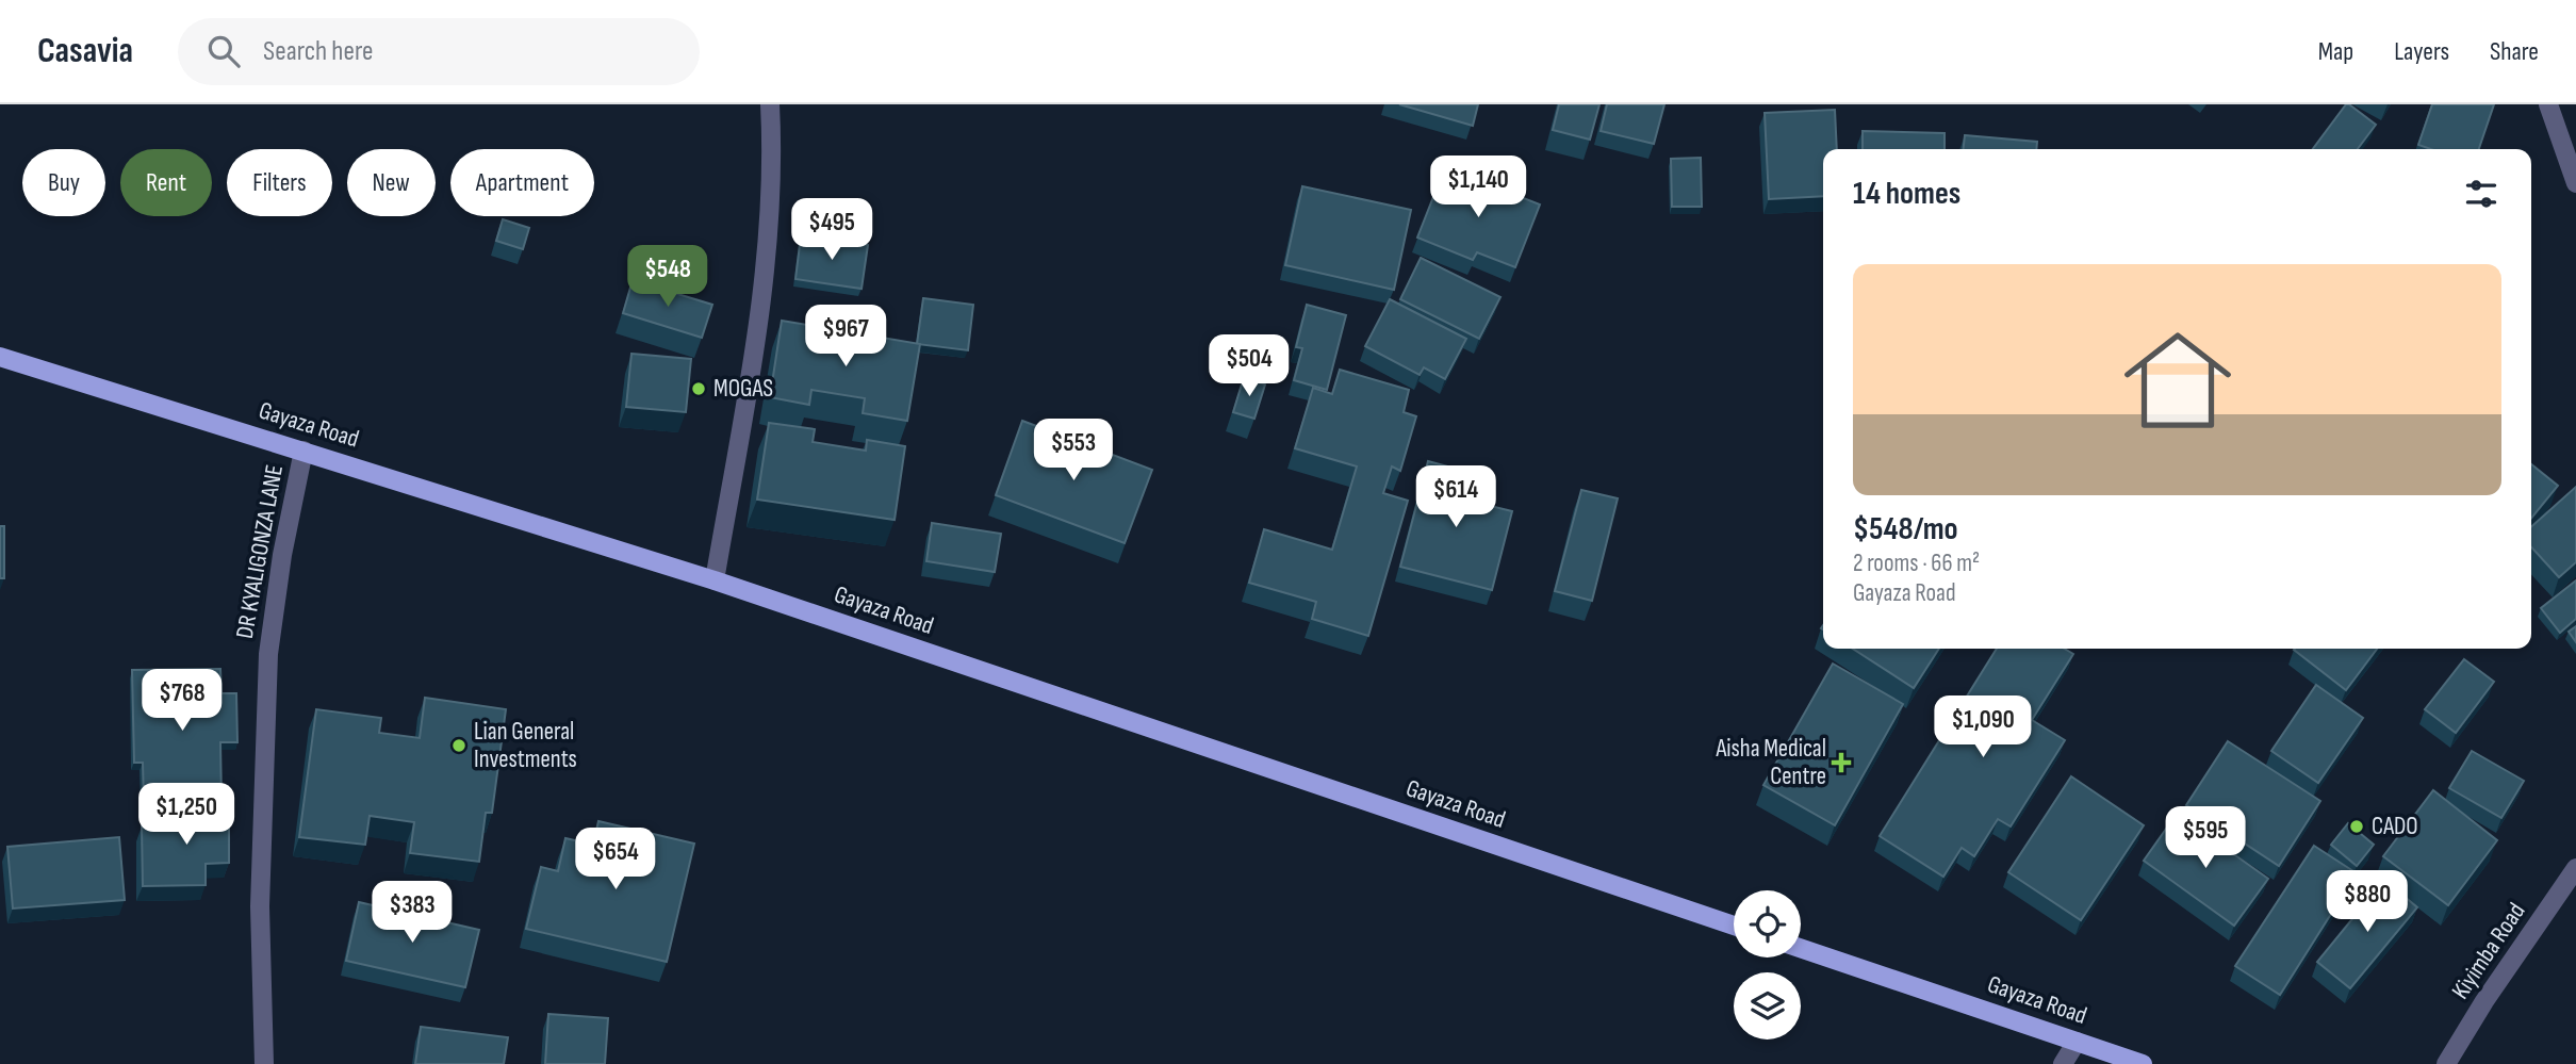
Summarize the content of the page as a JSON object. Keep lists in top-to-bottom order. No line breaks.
{"streets":{"main road":["Gayaza Road"],"street":["DR KYALIGONZA LANE","Kiyimba Road"]},"crossings":[["Gayaza Road","DR KYALIGONZA LANE"]],"places":{"other":["MOGAS","Lian General Investments","CADO"],"health":["Aisha Medical Centre"]},"page":{"header":"Casavia","search":"Search here","nav":["Map","Layers","Share"],"chip":["Buy","Rent","Filters","New","Apartment"],"heading":"14 homes","price":["$1,140","$495","$548","$967","$504","$553","$614","$768","$1,090","$1,250","$595","$654","$880","$383"],"list":[{"name":"$548/mo","note":"2 rooms · 66 m² · Gayaza Road"}]}}
